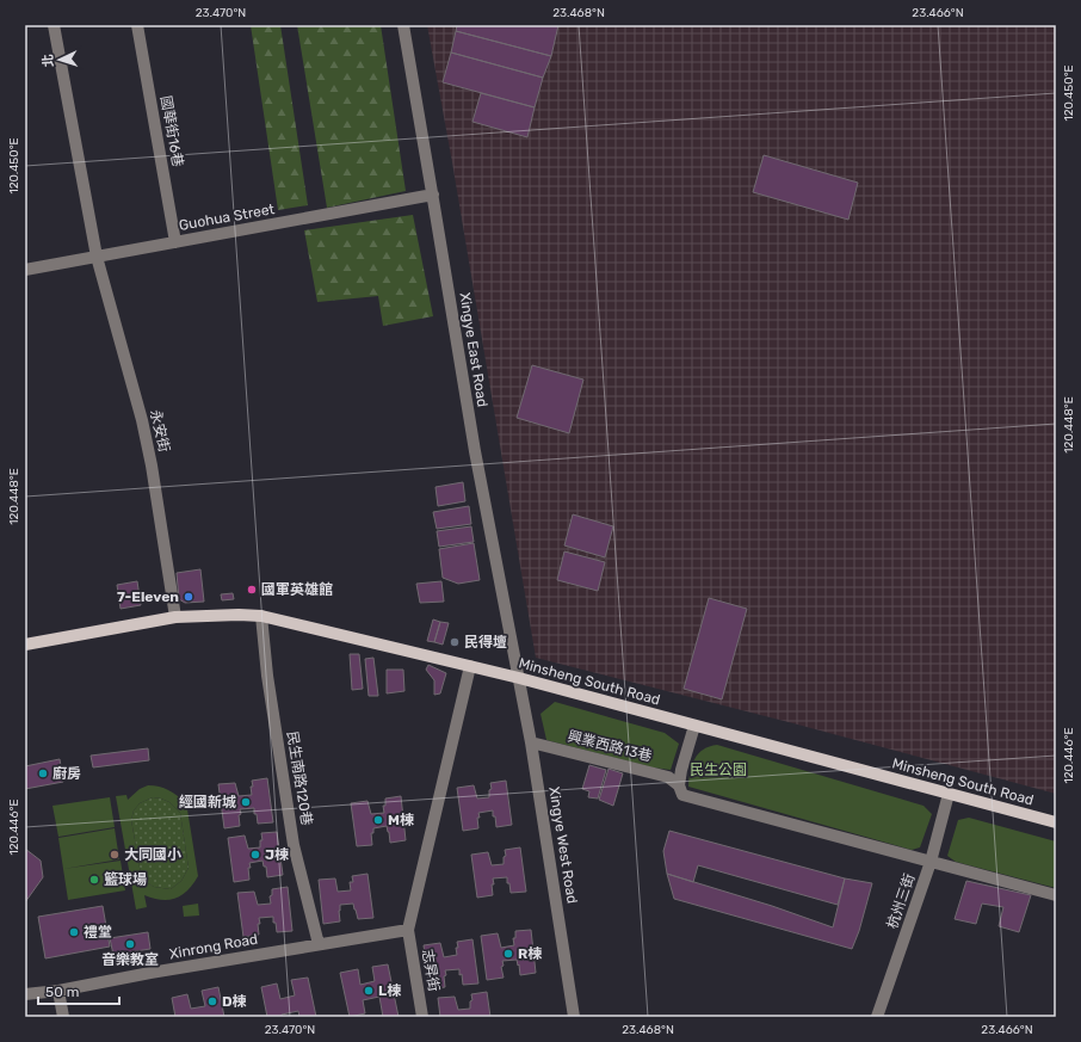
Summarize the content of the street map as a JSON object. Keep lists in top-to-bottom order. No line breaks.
{"streets":{"main road":["Minsheng South Road"],"street":["國華街16巷","Guohua Street","Xingye East Road","永安街","興業西路13巷","民生南路120巷","Xingye West Road","杭州三街","Xinrong Road","志昇街"]},"crossings":[["國華街16巷","Guohua Street"],["Guohua Street","Xingye East Road"],["Guohua Street","永安街"],["Xingye East Road","Minsheng South Road"],["Xingye East Road","Xingye West Road"],["永安街","Minsheng South Road"],["Minsheng South Road","民生南路120巷"],["Minsheng South Road","Xingye West Road"],["Minsheng South Road","杭州三街"],["興業西路13巷","Xingye West Road"],["興業西路13巷","杭州三街"],["民生南路120巷","Xinrong Road"],["Xinrong Road","志昇街"]],"parks":["民生公園"],"places":["國軍英雄館","7-Eleven","民得壇","廚房","經國新城","M棟","大同國小","J棟","籃球場","禮堂","音樂教室","R棟","L棟","D棟"],"scale_bar":"50 m","north":"left","coordinates":["23.470°N","23.468°N","23.466°N","120.450°E","120.448°E","120.446°E"]}
